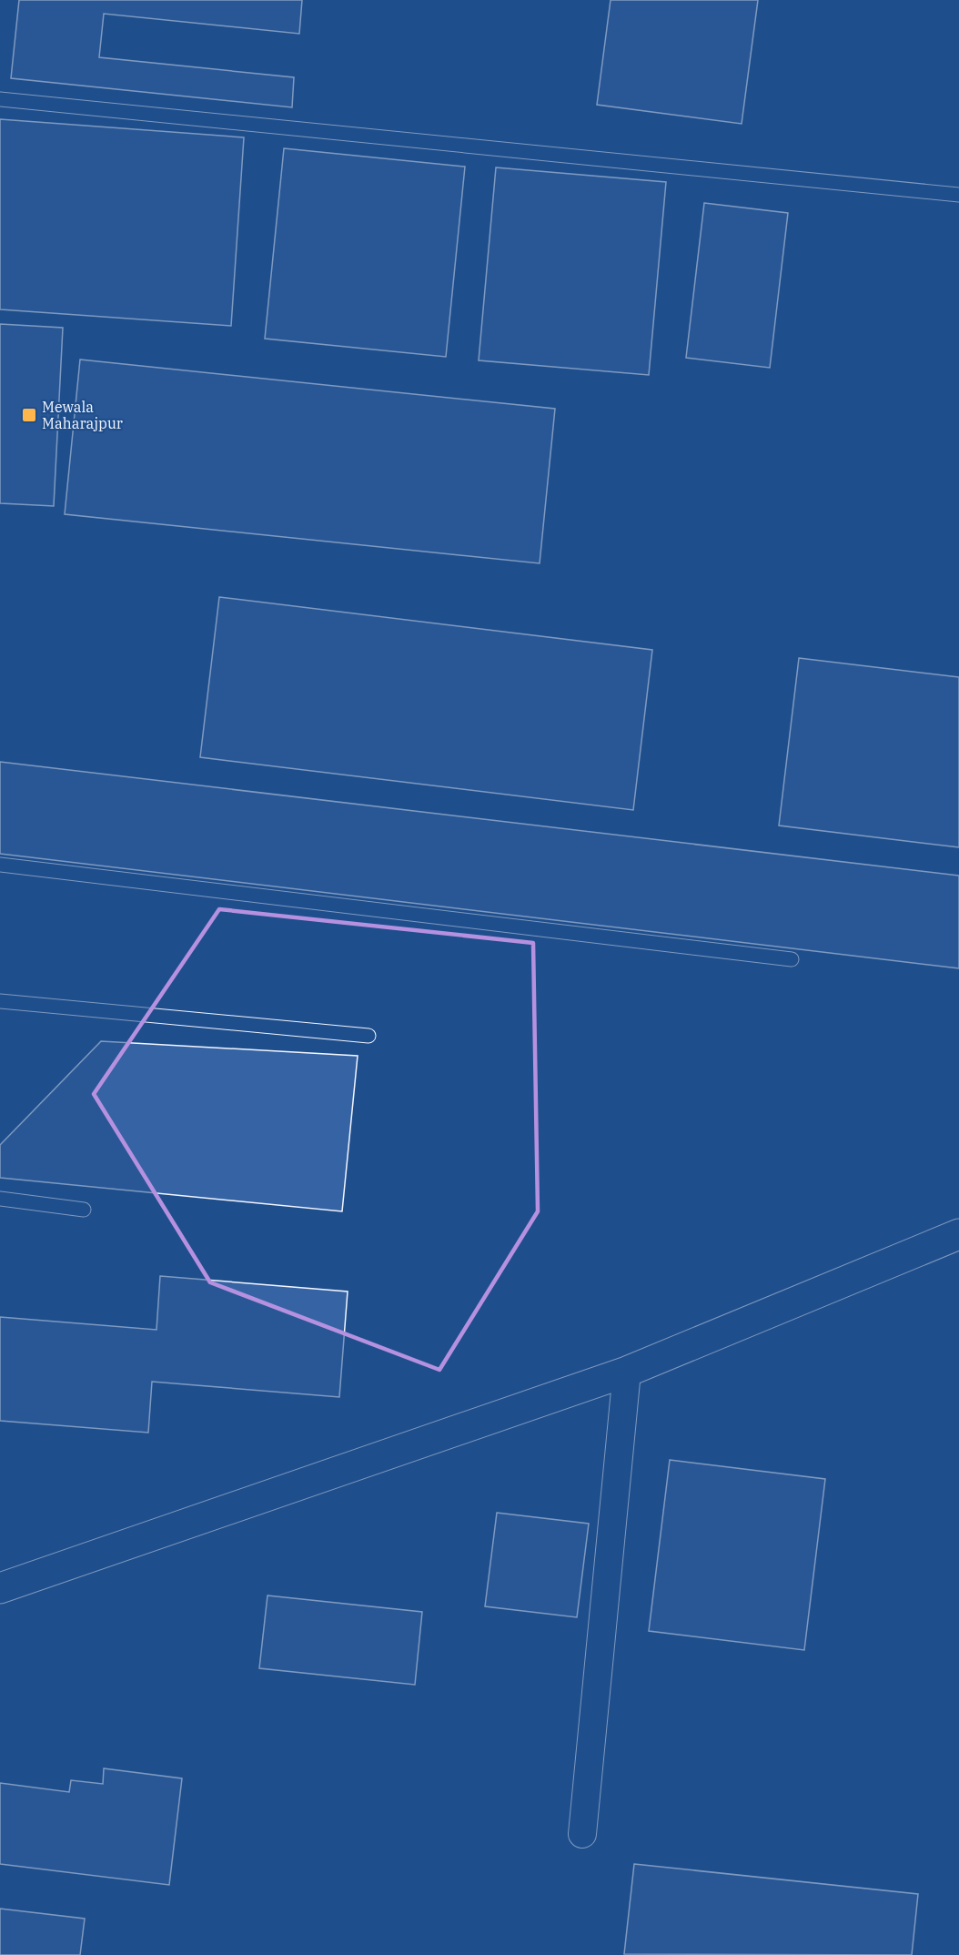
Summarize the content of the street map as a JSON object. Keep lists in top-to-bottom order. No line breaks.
{"places":{"transit":["Mewala Maharajpur"]}}
